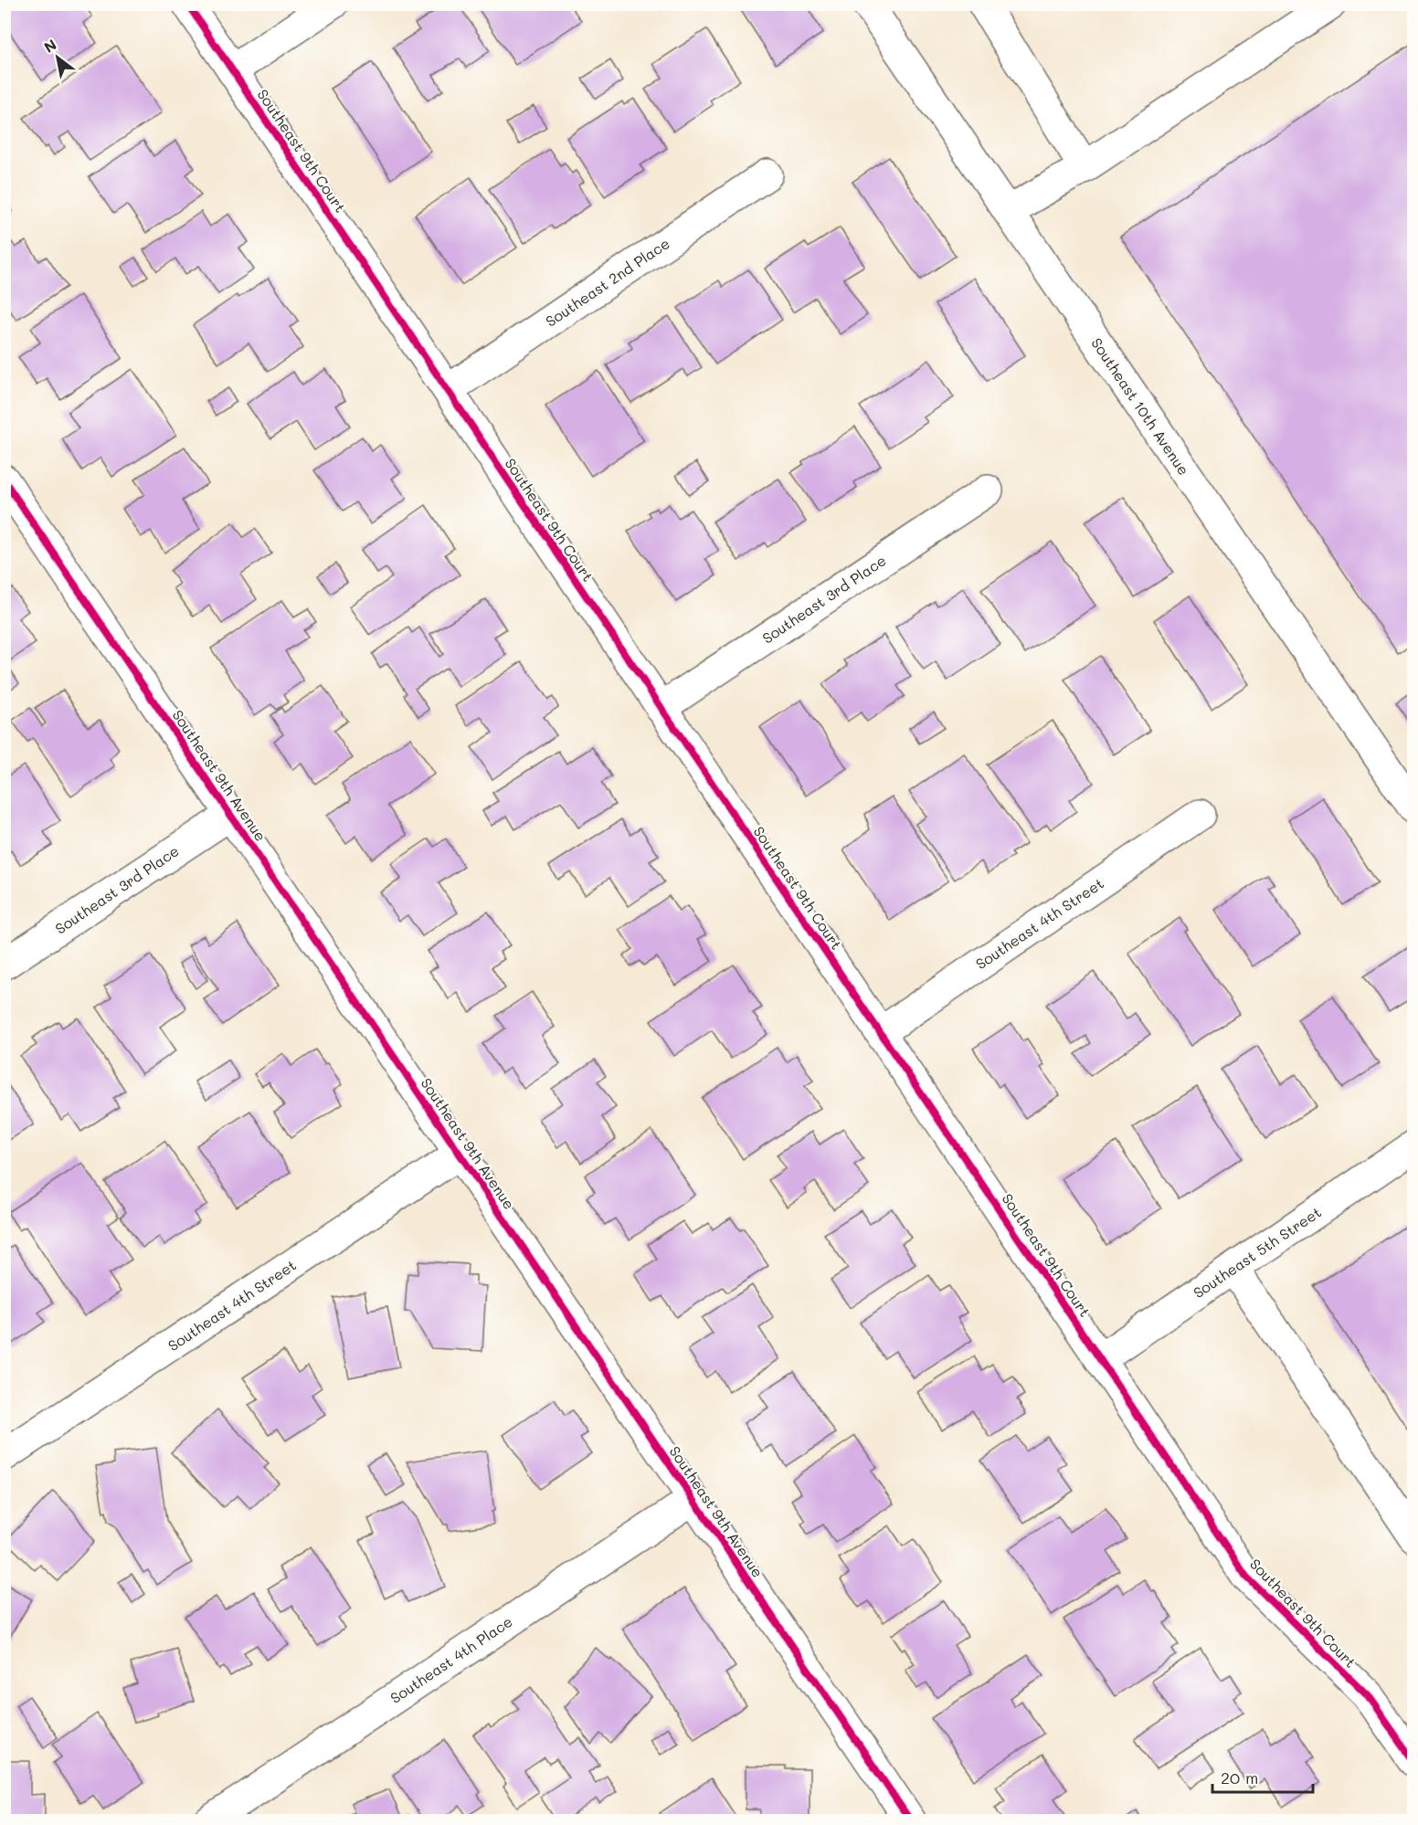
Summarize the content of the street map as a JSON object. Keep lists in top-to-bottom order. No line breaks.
{"streets":{"street":["Southeast 9th Court","Southeast 2nd Place","Southeast 10th Avenue","Southeast 3rd Place","Southeast 9th Avenue","Southeast 4th Street","Southeast 5th Street","Southeast 4th Place"]},"crossings":[["Southeast 9th Court","Southeast 2nd Place"],["Southeast 9th Court","Southeast 3rd Place"],["Southeast 9th Court","Southeast 4th Street"],["Southeast 9th Court","Southeast 5th Street"],["Southeast 3rd Place","Southeast 9th Avenue"],["Southeast 9th Avenue","Southeast 4th Street"],["Southeast 9th Avenue","Southeast 4th Place"]],"scale_bar":"20 m","north":"top left"}
